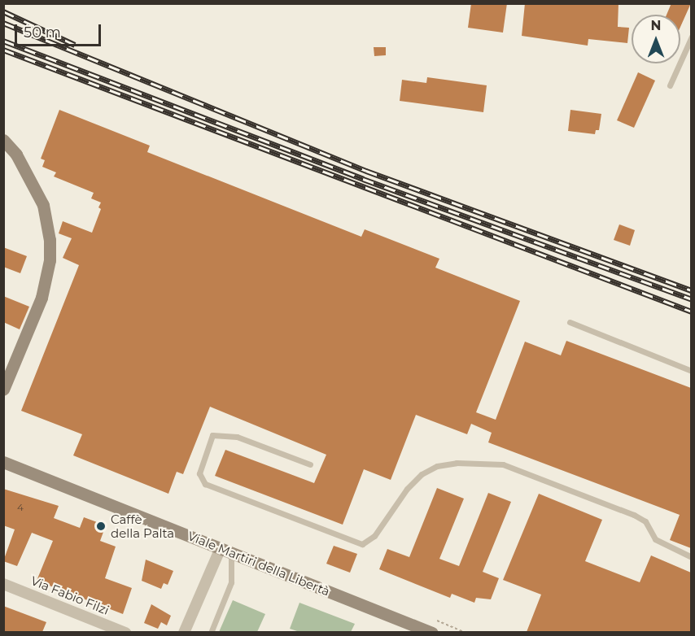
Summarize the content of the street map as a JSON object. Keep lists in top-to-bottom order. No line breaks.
{"streets":{"street":["Viale Martiri della Libertà","Via Fabio Filzi"]},"places":["Caffè della Palta"],"house_numbers":["4"],"scale_bar":"50 m","north":"top"}
